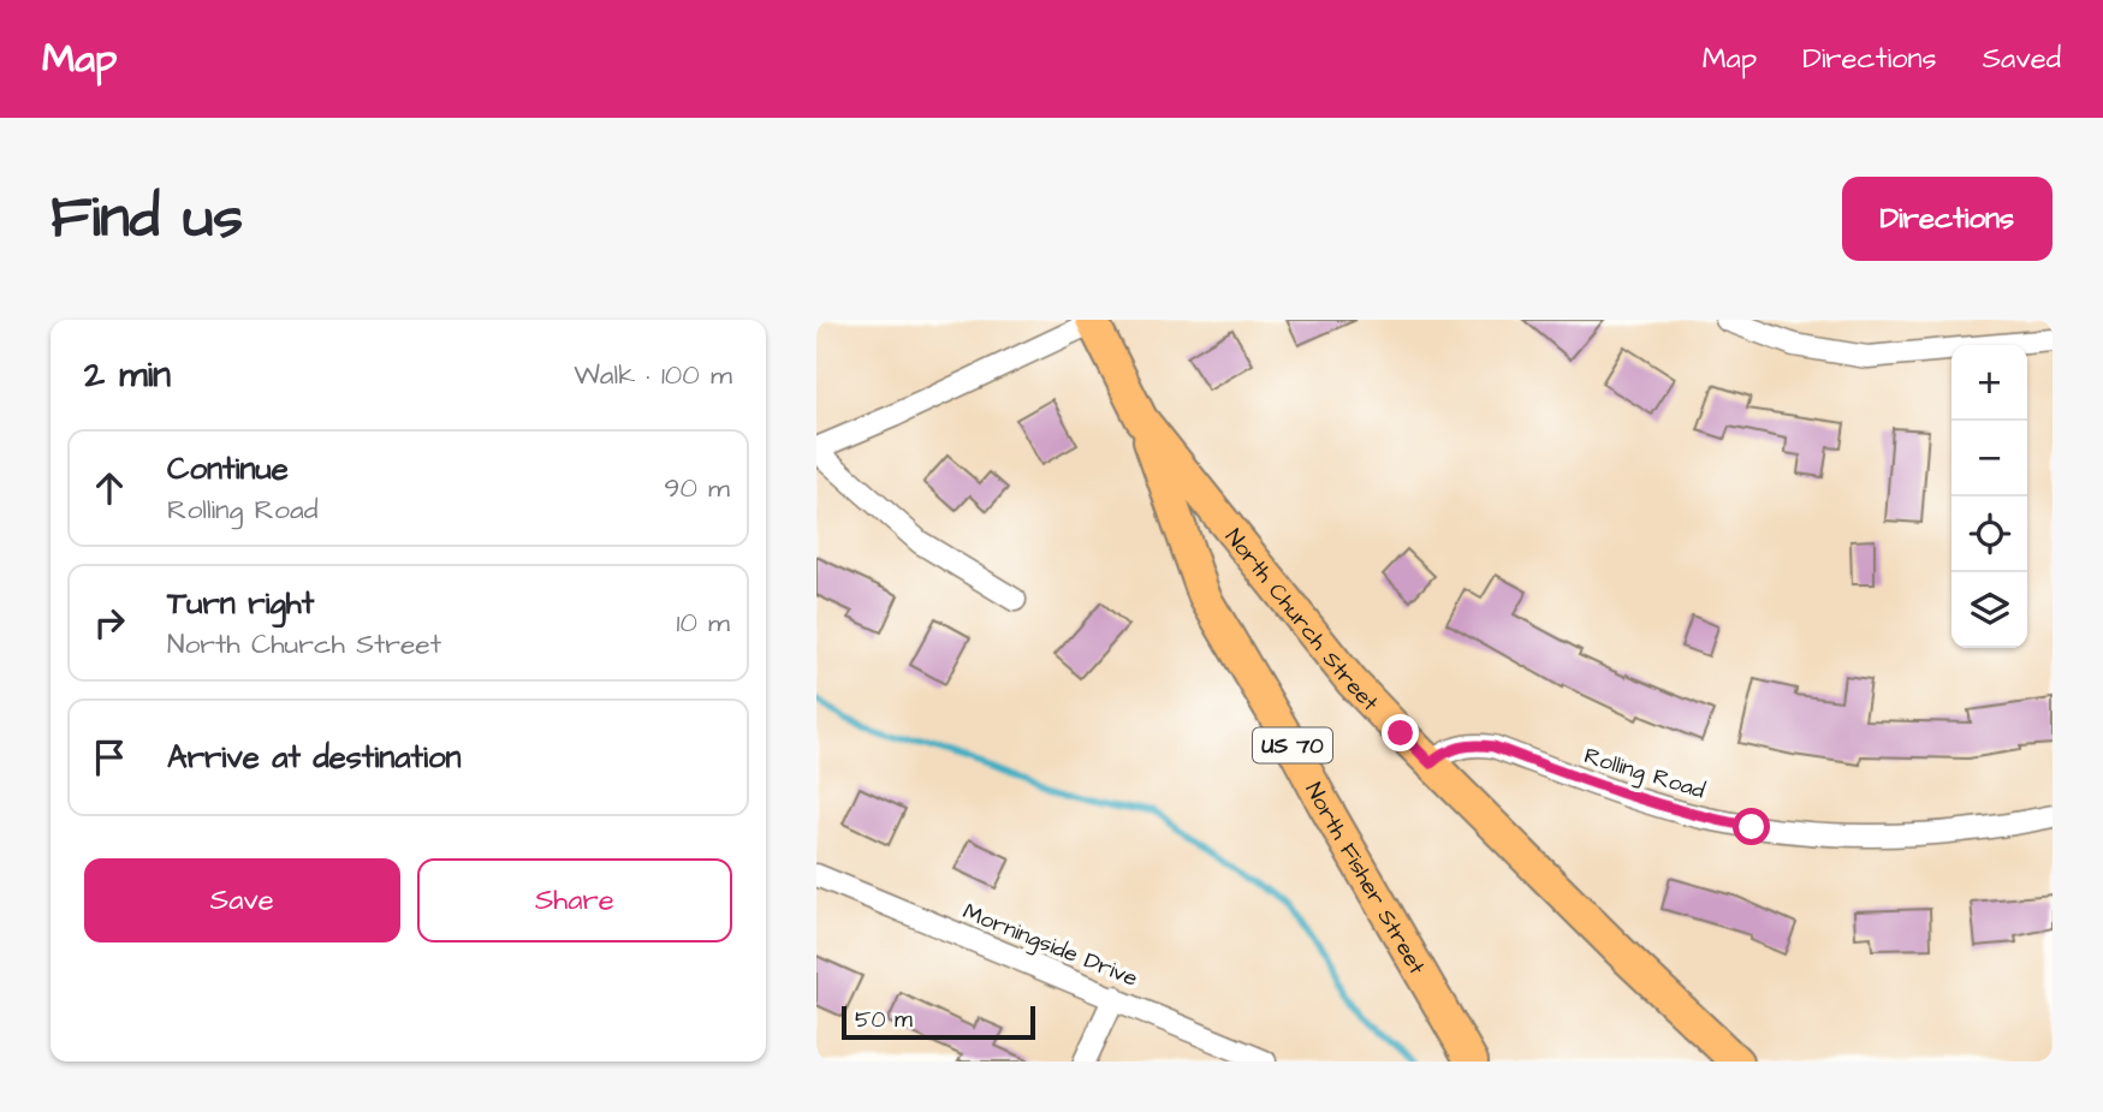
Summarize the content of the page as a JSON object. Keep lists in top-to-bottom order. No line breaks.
{"streets":{"main road":["North Church Street","US 70","North Fisher Street"],"street":["Rolling Road","Morningside Drive"]},"crossings":[["North Church Street","Rolling Road"],["North Church Street","North Fisher Street"]],"scale_bar":"50 m","page":{"header":"Map","nav":["Map","Directions","Saved"],"buttons":["Directions",["Save","Share"]],"title":"Find us","heading":["2 min","Walk · 100 m"],"map_buttons":["+","−"],"list":[["Continue","Rolling Road","90 m"],["Turn right","North Church Street","10 m"],"Arrive at destination"],"scale":"50 m"}}
